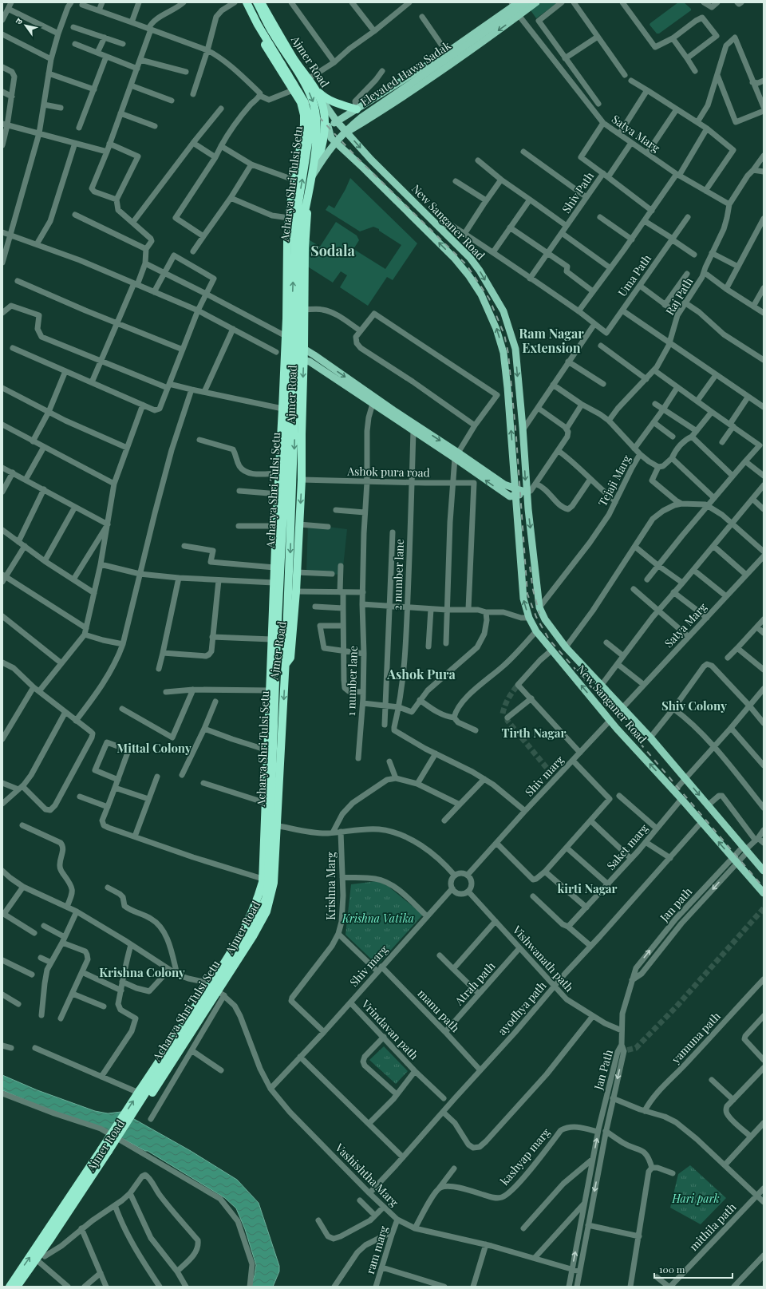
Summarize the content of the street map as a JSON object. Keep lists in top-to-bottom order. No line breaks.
{"streets":{"highway":["Ajmer Road","Acharya Shri Tulsi Setu"],"main road":["Elevated Hawa Sadak","New Sanganer Road"],"street":["Satya Marg","Shiv Path","Uma Path","Raj Path","Ashok pura road","Tejaji Marg","2 number lane","1 number lane","Shiv marg","Saket marg","Krishna Marg","Jan path","Vishwanath path","Atrah path","ayodhya path","manu path","Vrindavan path","yamuna path","Jan Path","kashyap marg","Vashishtha Marg","mithila path","ram marg"]},"crossings":[["Ajmer Road","Acharya Shri Tulsi Setu"],["Ajmer Road","New Sanganer Road"],["Ajmer Road","Ashok pura road"],["Ajmer Road","Vashishtha Marg"],["Elevated Hawa Sadak","Acharya Shri Tulsi Setu"],["Satya Marg","Shiv Path"],["Satya Marg","New Sanganer Road"],["Satya Marg","Raj Path"],["New Sanganer Road","Tejaji Marg"],["New Sanganer Road","Shiv marg"],["New Sanganer Road","Saket marg"],["New Sanganer Road","Jan path"],["New Sanganer Road","ayodhya path"],["Raj Path","Tejaji Marg"],["Ashok pura road","2 number lane"],["Shiv marg","Krishna Marg"],["Shiv marg","Vishwanath path"],["Shiv marg","manu path"],["Shiv marg","Vrindavan path"],["Shiv marg","Vashishtha Marg"],["Krishna Marg","manu path"],["Jan path","Vishwanath path"],["Jan path","Jan Path"],["Vishwanath path","Atrah path"],["Vishwanath path","ayodhya path"],["Atrah path","manu path"],["ayodhya path","manu path"],["ayodhya path","Vashishtha Marg"],["Jan Path","kashyap marg"],["Jan Path","Vashishtha Marg"],["Vashishtha Marg","ram marg"]],"districts":["Sodala","Ram Nagar Extension","Ashok Pura","Shiv Colony","Tirth Nagar","Mittal Colony","kirti Nagar","Krishna Colony"],"parks":["Krishna Vatika","Hari park"],"scale_bar":"100 m","north":"top left"}
